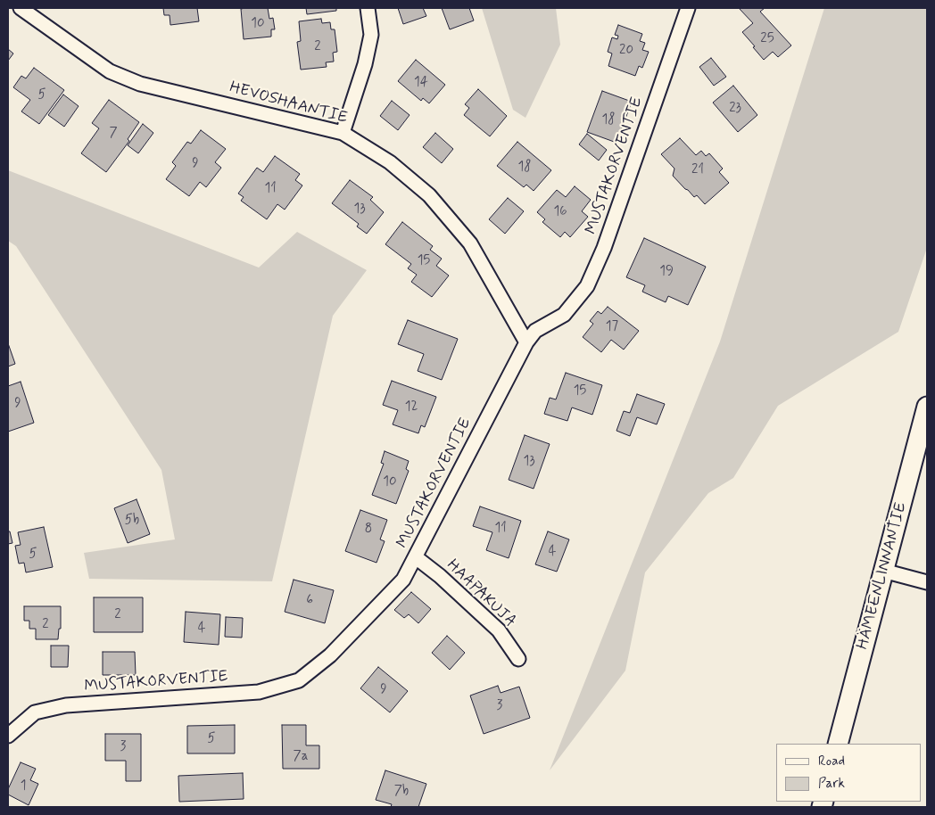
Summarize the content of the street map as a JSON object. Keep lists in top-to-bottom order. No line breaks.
{"streets":{"main road":["HÄMEENLINNANTIE"],"street":["HEVOSHAANTIE","MUSTAKORVENTIE","HAAPAKUJA"]},"crossings":[["HEVOSHAANTIE","MUSTAKORVENTIE"],["MUSTAKORVENTIE","HAAPAKUJA"]],"house_numbers":["10","25","2","20","14","5","23","18","7","9","18","21","11","13","16","15","19","17","15","9","12","13","10","5b","11","8","4","5","6","2","2","4","9","3","5","3","7a","1","7b"],"legend":["Road","Park"]}
